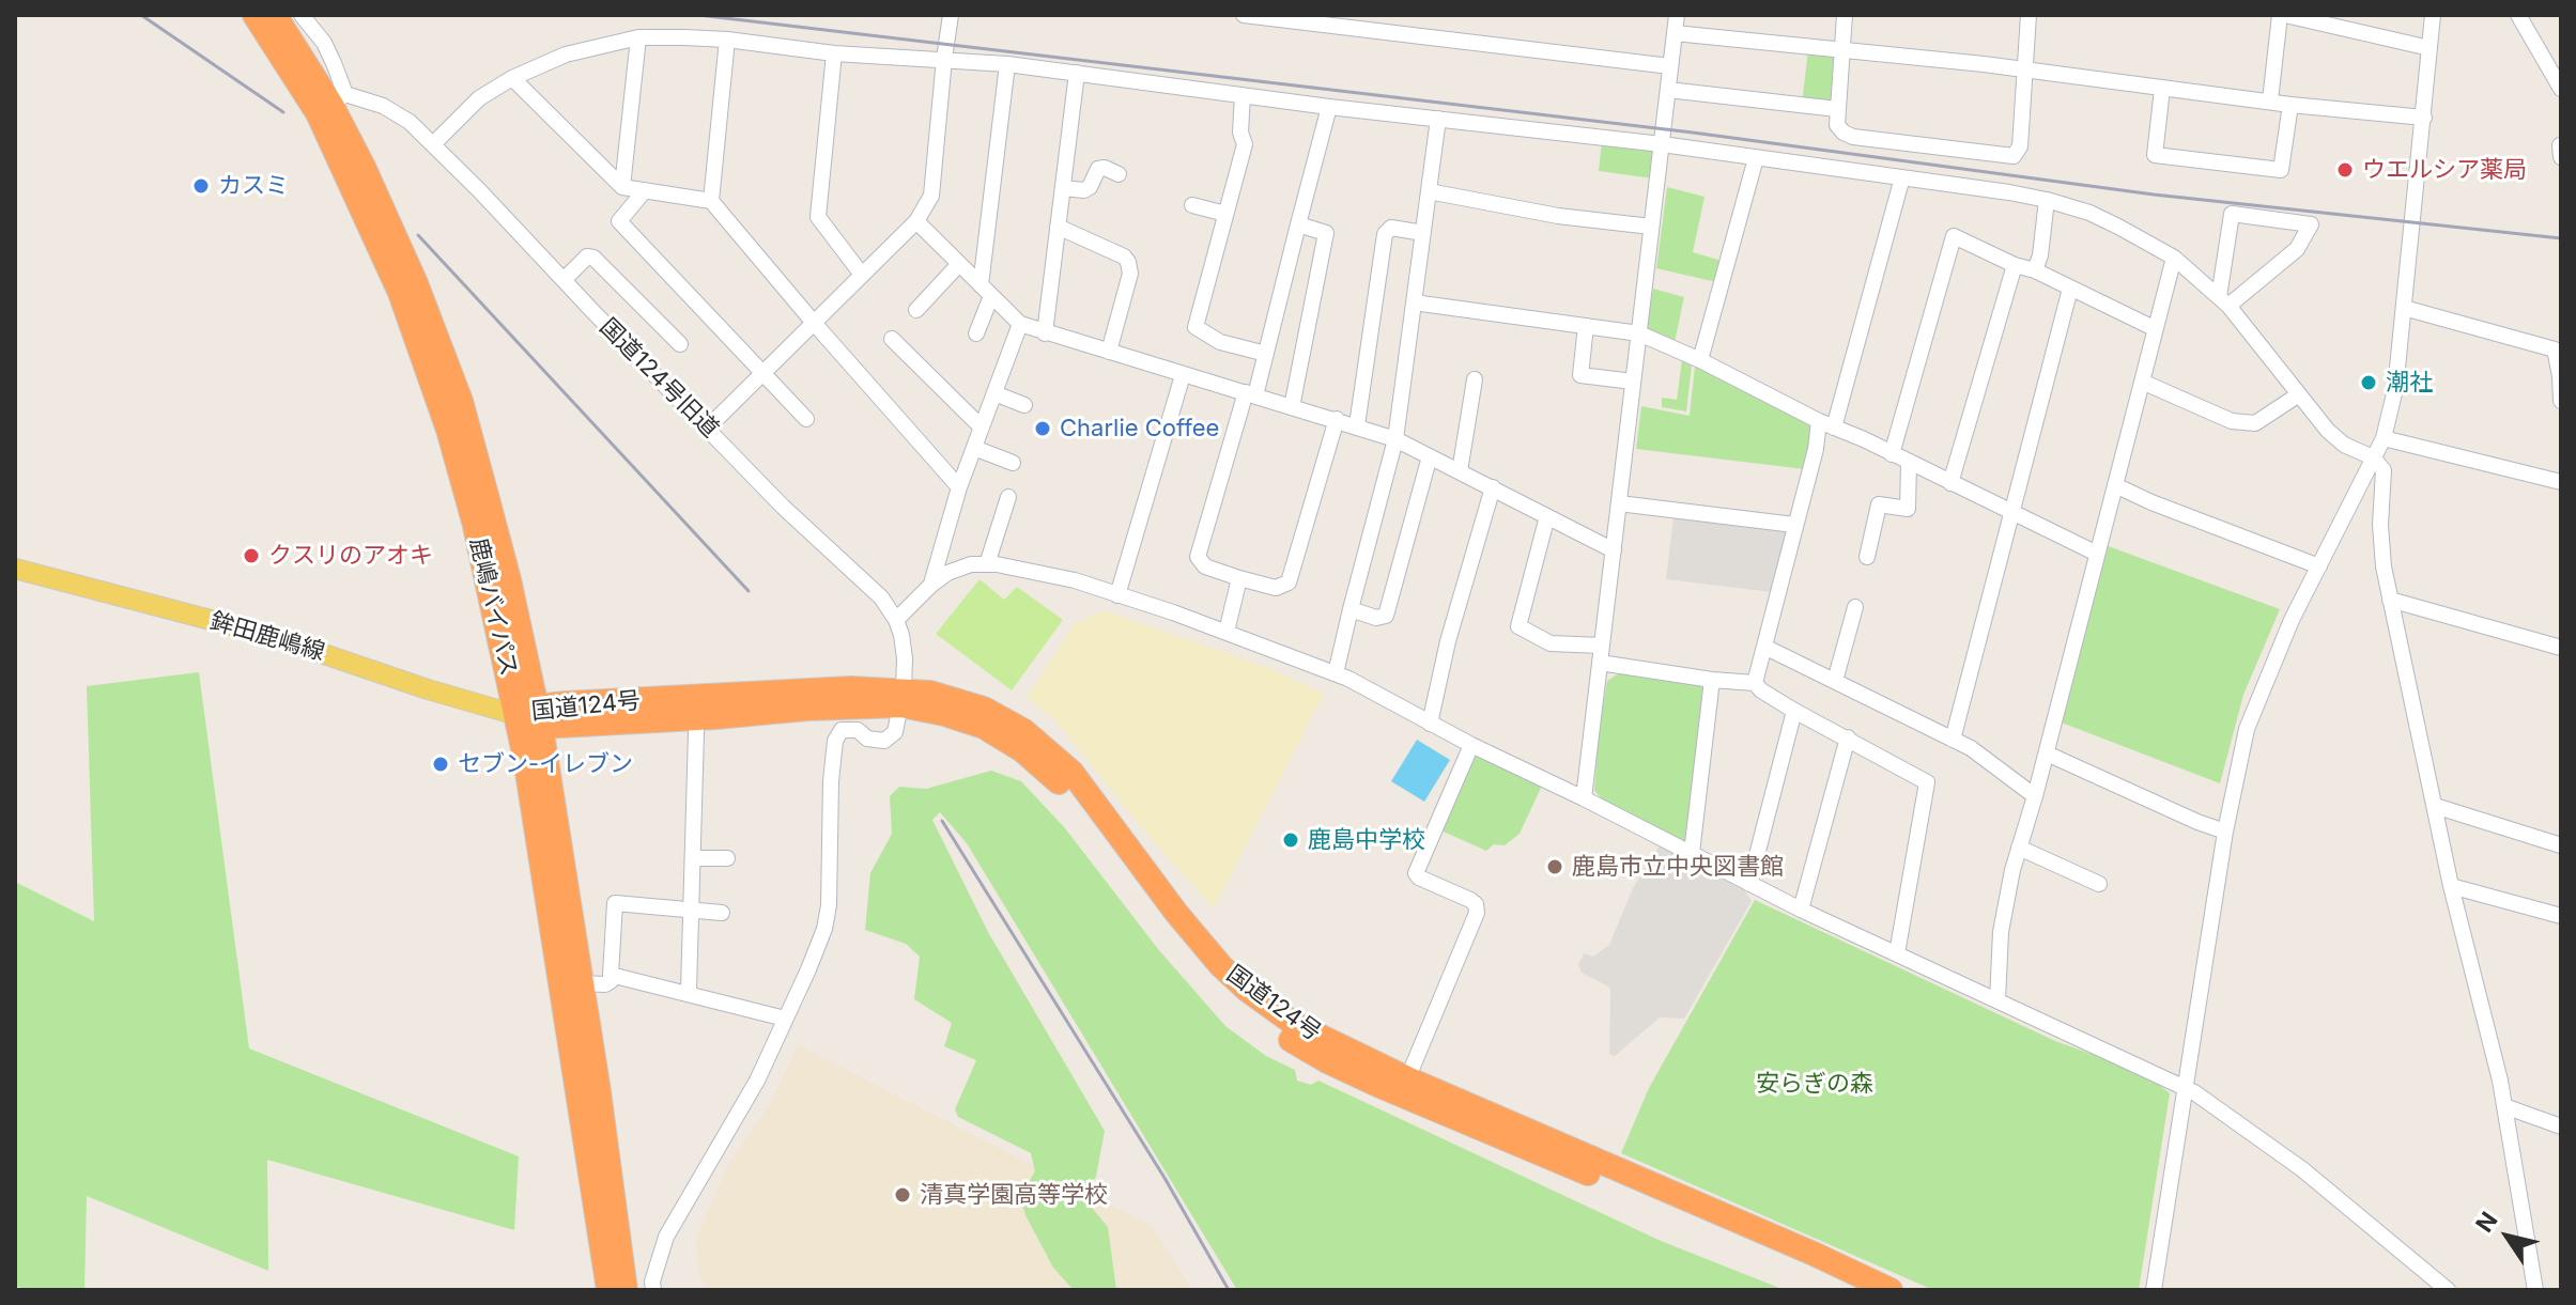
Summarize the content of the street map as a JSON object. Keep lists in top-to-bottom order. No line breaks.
{"streets":{"highway":["鹿嶋バイパス","国道124号"],"main road":["鉾田鹿嶋線"],"street":["国道124号旧道"]},"crossings":[["国道124号旧道","鹿嶋バイパス"],["国道124号旧道","国道124号"],["鹿嶋バイパス","鉾田鹿嶋線"],["鹿嶋バイパス","国道124号"],["鉾田鹿嶋線","国道124号"]],"parks":["安らぎの森"],"places":["ウエルシア薬局","カスミ","潮社","Charlie Coffee","クスリのアオキ","セブン-イレブン","鹿島中学校","鹿島市立中央図書館","清真学園高等学校"],"north":"top left"}
